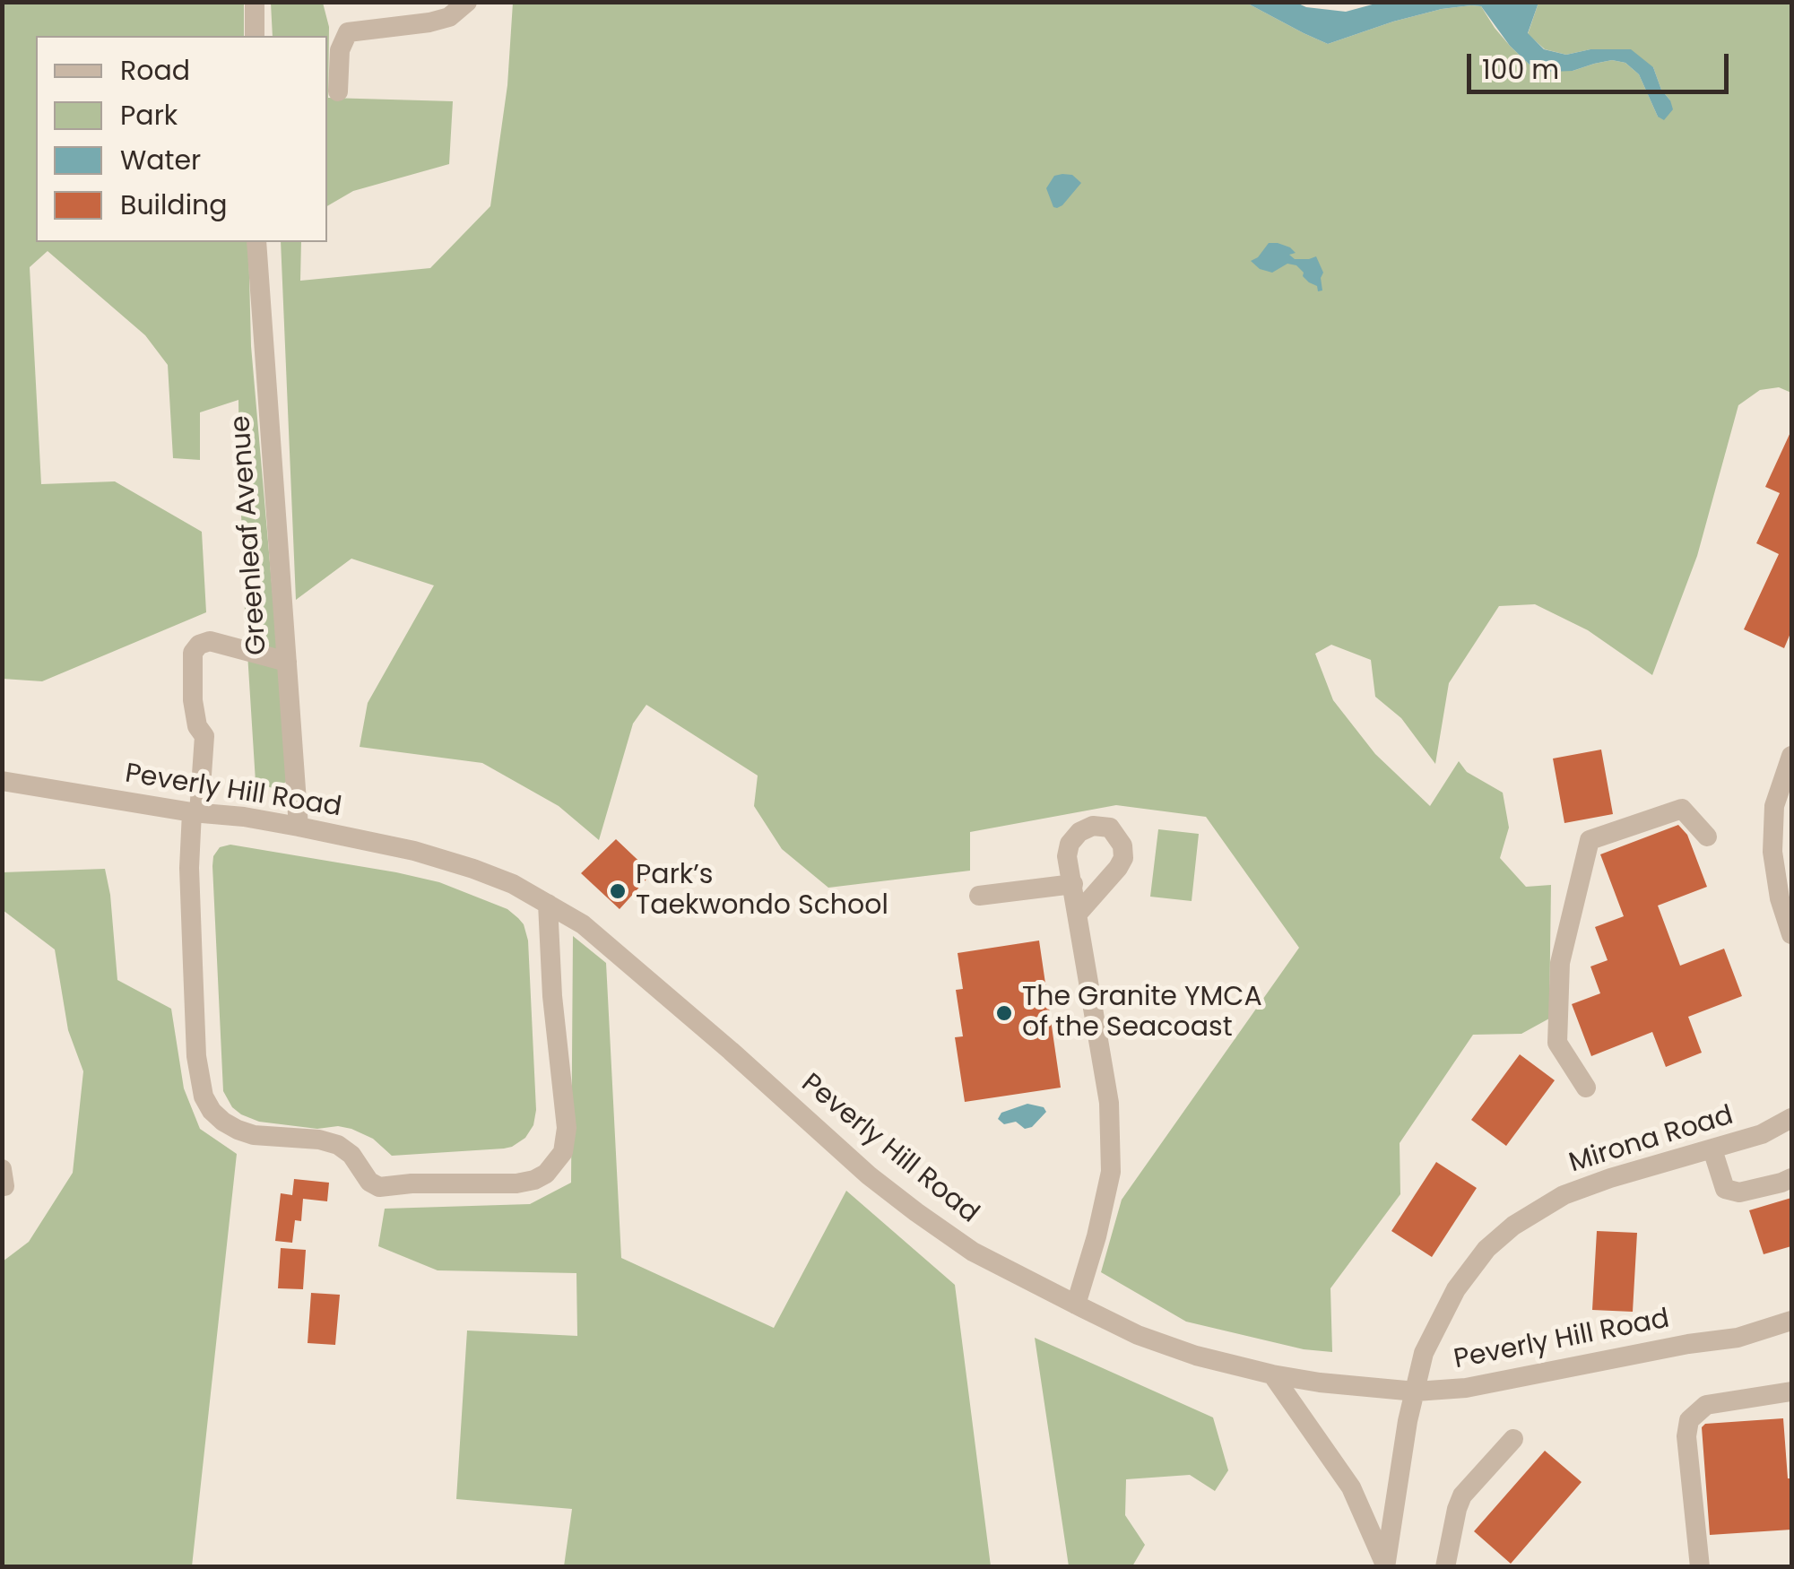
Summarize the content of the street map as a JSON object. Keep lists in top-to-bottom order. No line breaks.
{"streets":{"street":["Greenleaf Avenue","Peverly Hill Road","Mirona Road"]},"crossings":[["Greenleaf Avenue","Peverly Hill Road"],["Peverly Hill Road","Mirona Road"]],"places":["Park’s Taekwondo School","The Granite YMCA of the Seacoast"],"legend":["Road","Park","Water","Building"],"scale_bar":"100 m"}
